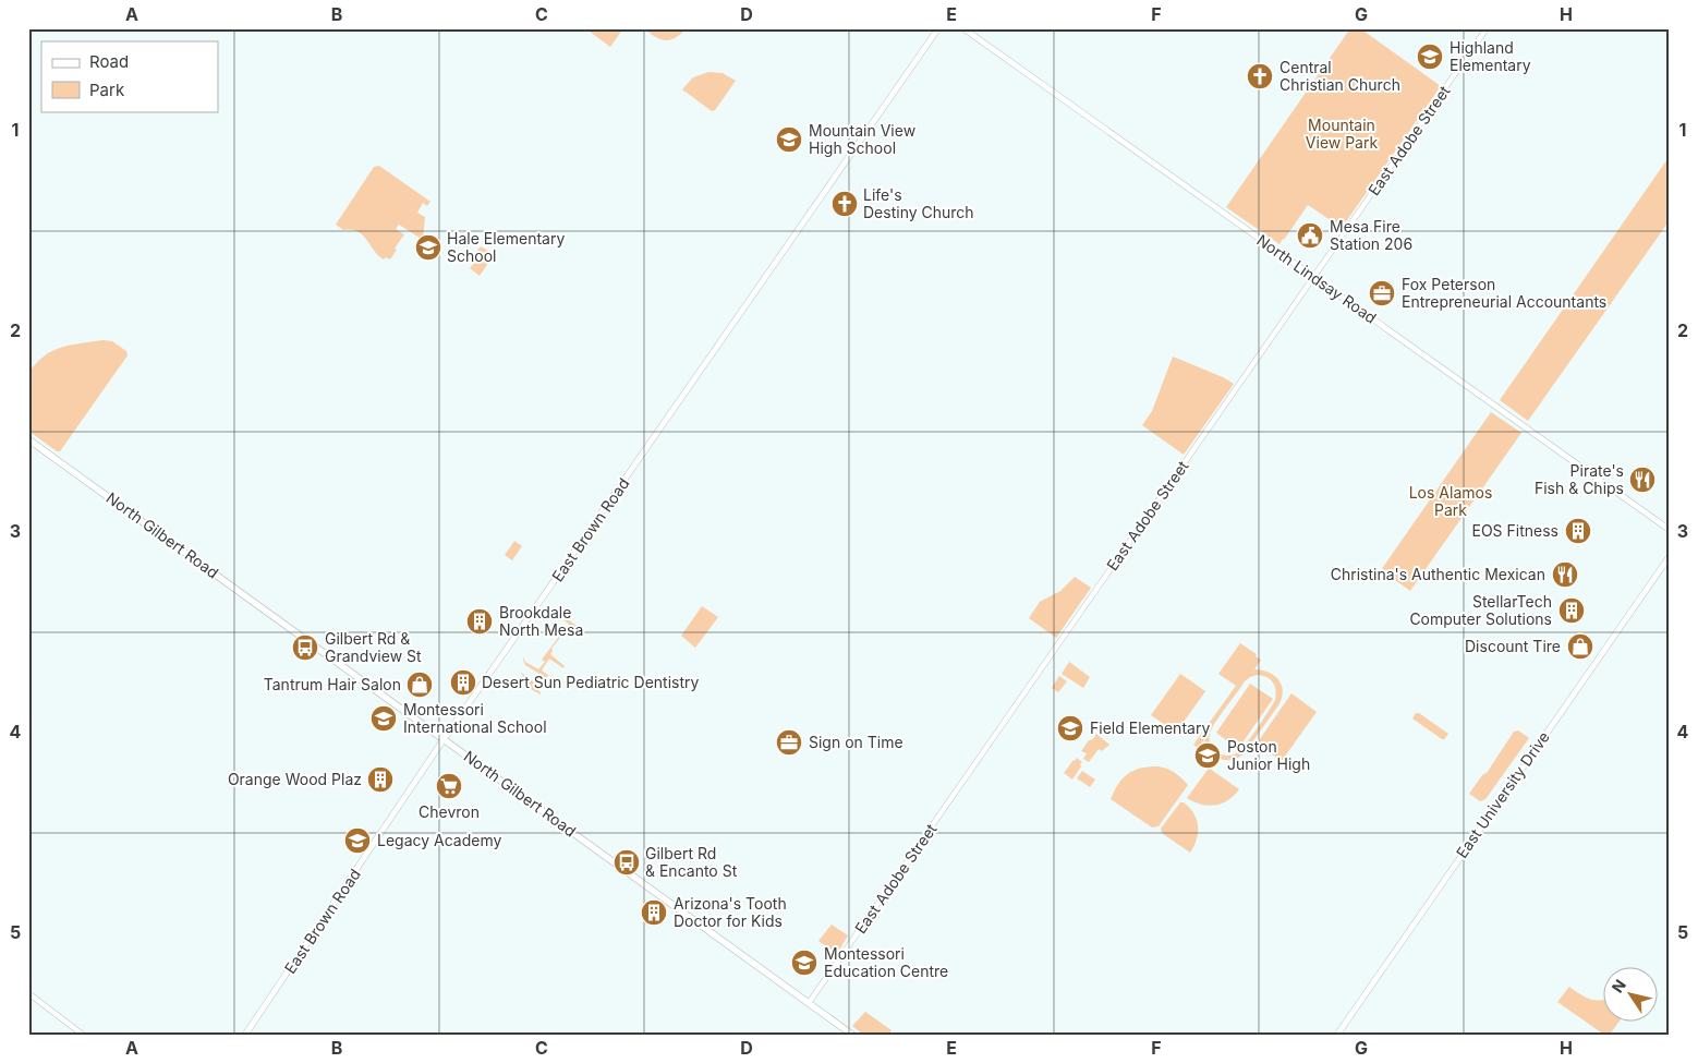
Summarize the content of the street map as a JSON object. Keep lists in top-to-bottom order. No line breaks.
{"streets":{"main road":["North Lindsay Road","East Brown Road","North Gilbert Road","East University Drive"],"street":["East Adobe Street"]},"crossings":[["East Adobe Street","North Lindsay Road"],["East Adobe Street","North Gilbert Road"],["East Brown Road","North Gilbert Road"]],"parks":["Mountain View Park","Los Alamos Park"],"places":{"school or university":["Highland Elementary","Mountain View High School","Hale Elementary School","Montessori International School","Field Elementary","Poston Junior High","Legacy Academy","Montessori Education Centre"],"church":["Central Christian Church","Life's Destiny Church"],"public building":["Mesa Fire Station 206"],"office":["Fox Peterson Entrepreneurial Accountants","Sign on Time"],"restaurant":["Pirate's Fish & Chips","Christina's Authentic Mexican"],"building":["EOS Fitness","StellarTech Computer Solutions","Brookdale North Mesa","Desert Sun Pediatric Dentistry","Orange Wood Plaz","Arizona's Tooth Doctor for Kids"],"shop":["Discount Tire","Tantrum Hair Salon"],"bus stop":["Gilbert Rd & Grandview St","Gilbert Rd & Encanto St"],"supermarket":["Chevron"]},"legend":["Road","Park"],"north":"top left","grid":{"columns":["A","B","C","D","E","F","G","H"],"rows":["1","2","3","4","5"]}}
